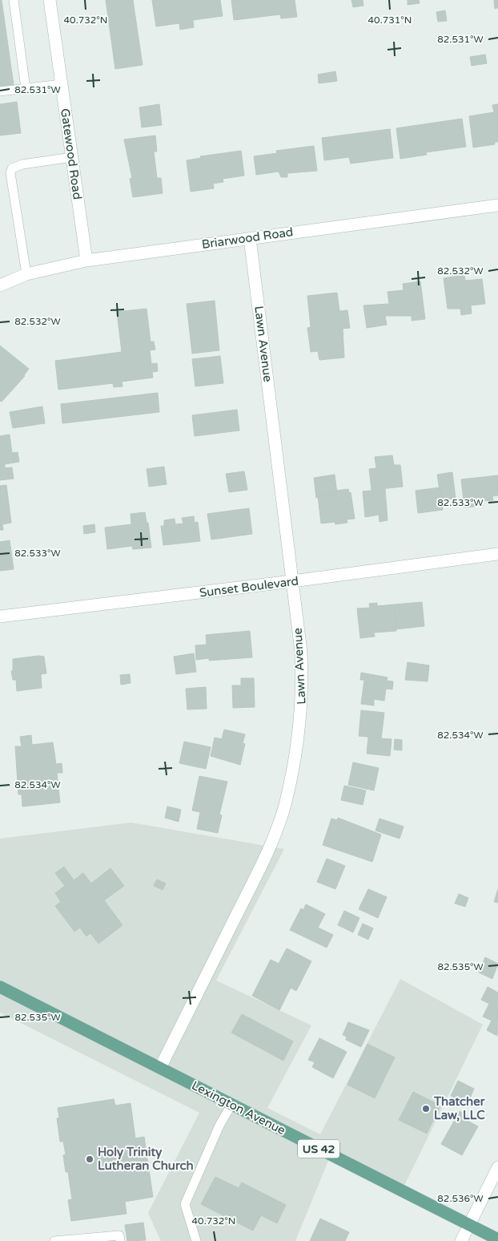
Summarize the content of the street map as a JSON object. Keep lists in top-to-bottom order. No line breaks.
{"streets":{"main road":["Lexington Avenue","US 42"],"street":["Gatewood Road","Briarwood Road","Lawn Avenue","Sunset Boulevard"]},"crossings":[["Gatewood Road","Briarwood Road"],["Briarwood Road","Lawn Avenue"],["Lawn Avenue","Sunset Boulevard"],["Lawn Avenue","Lexington Avenue"]],"places":["Thatcher Law, LLC","Holy Trinity Lutheran Church"],"coordinates":["40.732°N","40.731°N","82.531°W","82.532°W","82.533°W","82.534°W","82.535°W","82.536°W"]}
